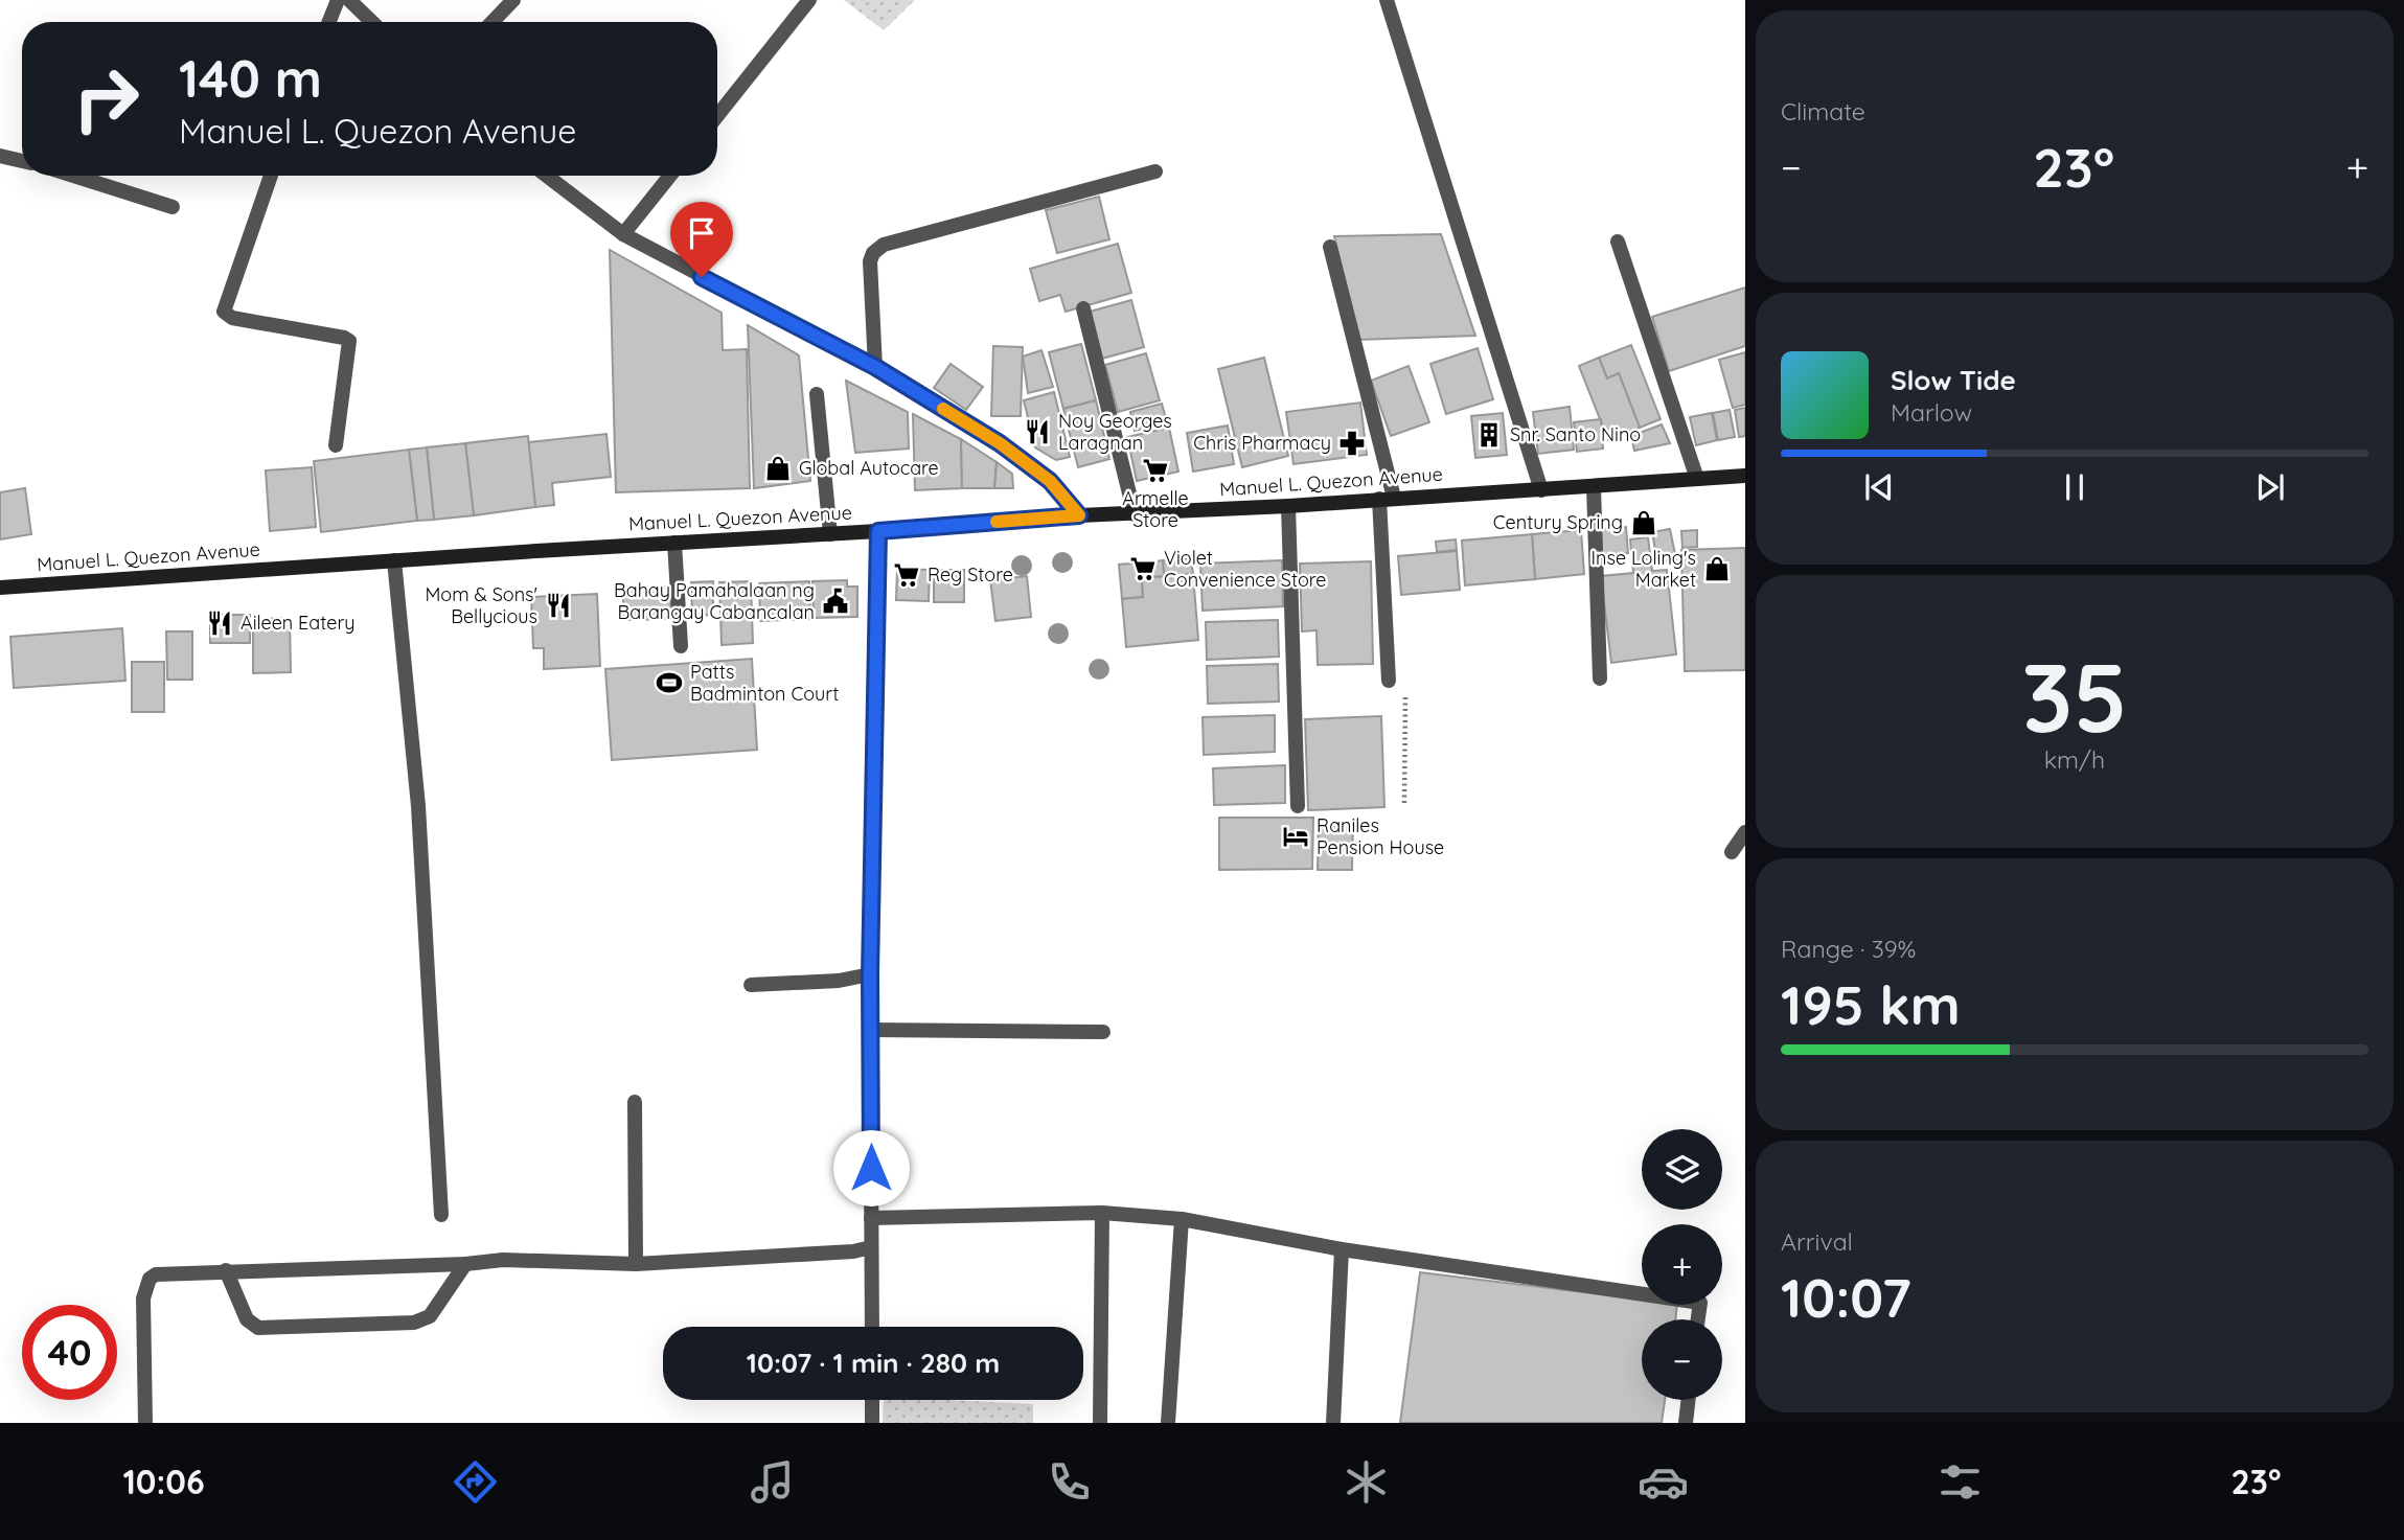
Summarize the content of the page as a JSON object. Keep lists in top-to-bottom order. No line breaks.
{"streets":{"main road":["Manuel L. Quezon Avenue"]},"places":{"restaurant":["Noy Georges Laragnan","Mom & Sons' Bellycious","Aileen Eatery"],"building":["Snr. Santo Nino"],"pharmacy":["Chris Pharmacy"],"shop":["Global Autocare","Century Spring","Inse Loling's Market"],"supermarket":["Armelle Store","Violet Convenience Store","Reg Store"],"public building":["Bahay Pamahalaan ng Barangay Cabancalan"],"sports":["Patts Badminton Court"],"hotel":["Raniles Pension House"]},"page":{"tile":["Climate",["35","km/h"],["Range · 39%","195 km"],["Arrival","10:07"]],"turn":["140 m","Manuel L. Quezon Avenue"],"heat":["−","23°","+"],"song":["Slow Tide","Marlow"],"map_buttons":["+","−"],"limit":"40","trip":"10:07 · 1 min · 280 m","tabs":["10:06","23°"]}}
